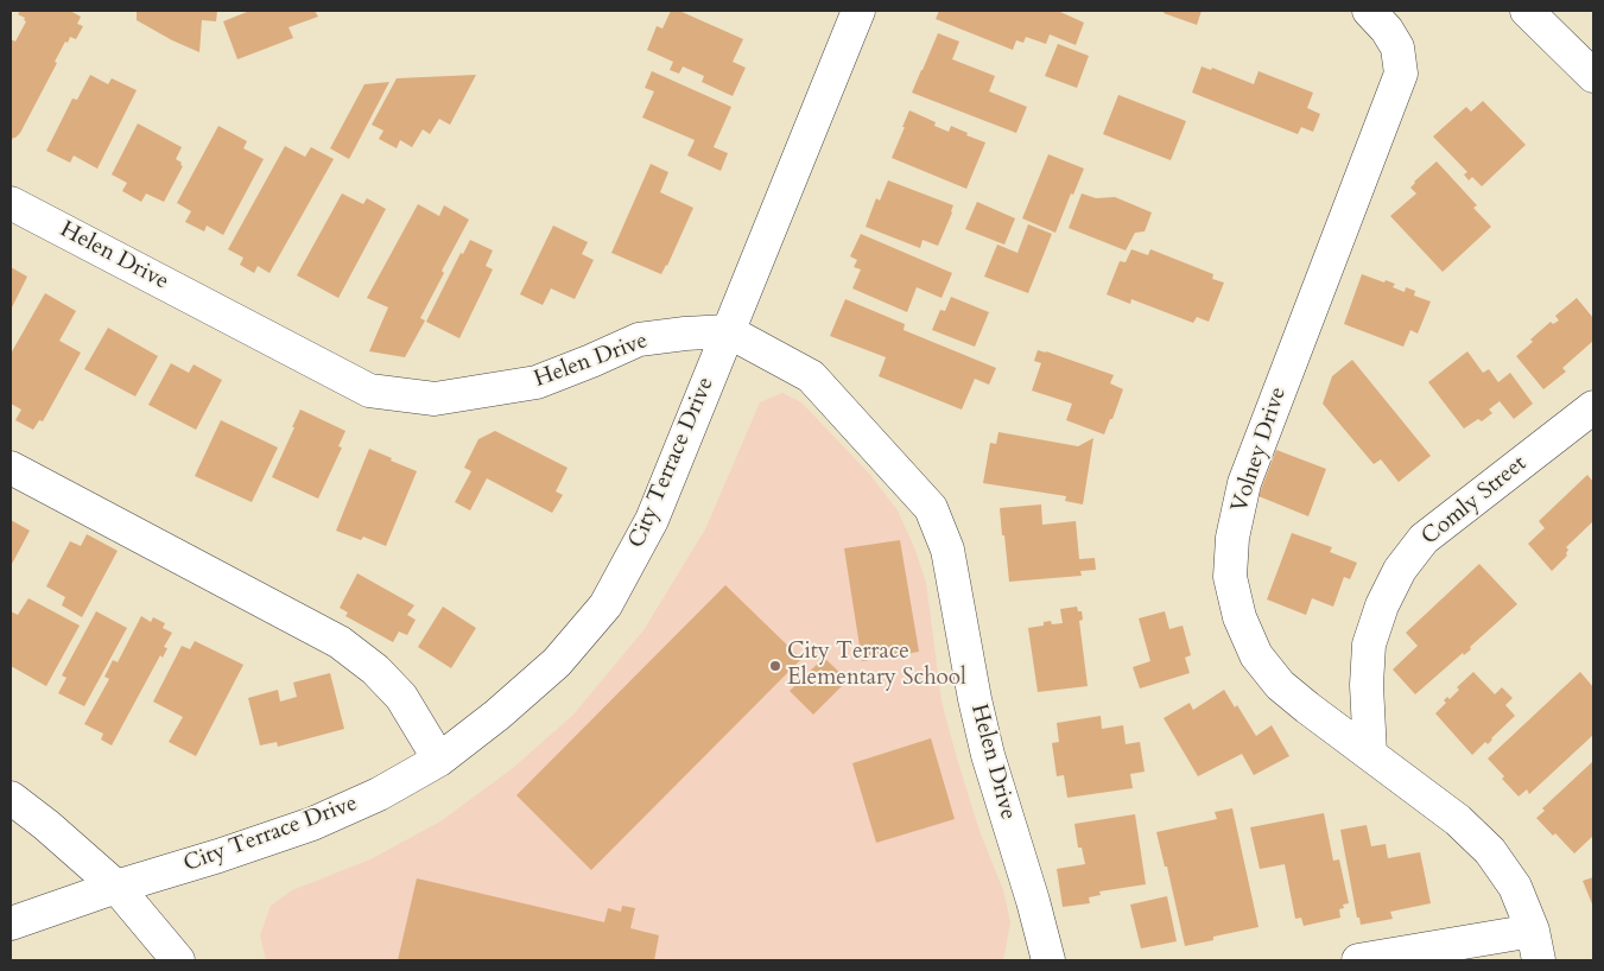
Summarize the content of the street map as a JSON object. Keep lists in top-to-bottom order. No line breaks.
{"streets":{"street":["Helen Drive","Volney Drive","City Terrace Drive","Comly Street"]},"crossings":[["Helen Drive","City Terrace Drive"],["Volney Drive","Comly Street"]],"places":["City Terrace Elementary School"]}
